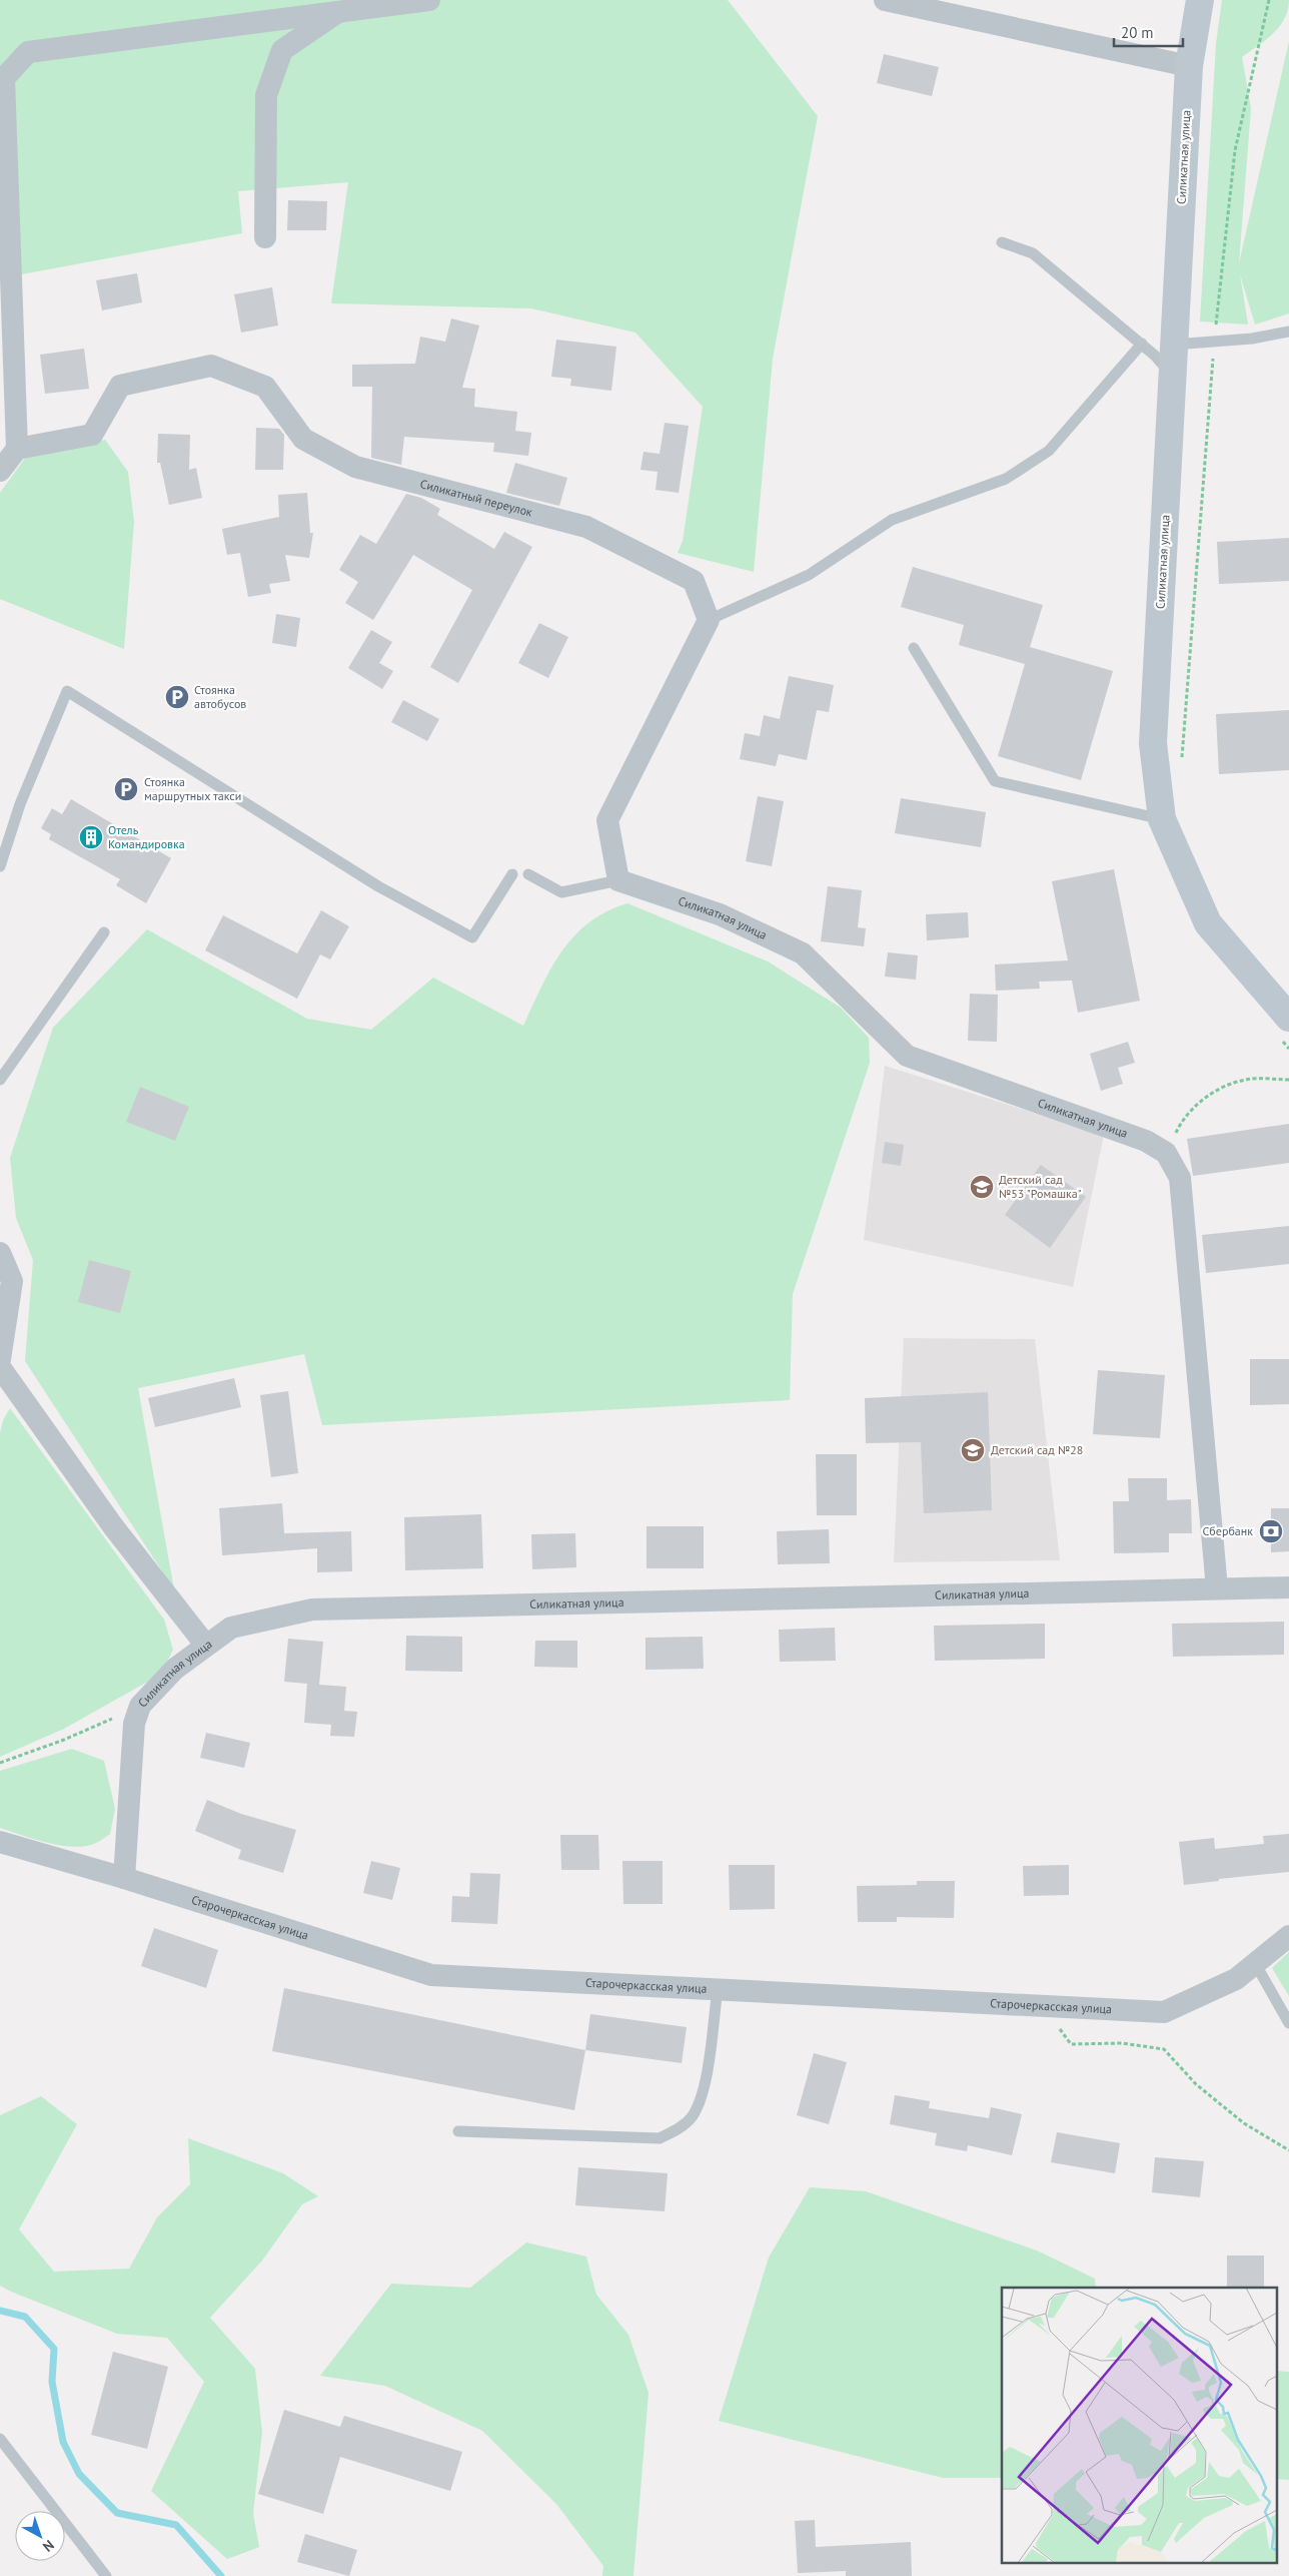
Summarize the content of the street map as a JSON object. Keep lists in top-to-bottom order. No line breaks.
{"streets":{"street":["Силикатная улица","Силикатный переулок","Старочеркасская улица"]},"crossings":[["Силикатная улица","Старочеркасская улица"]],"places":{"parking":["Стоянка автобусов","Стоянка маршрутных такси"],"building":["Отель Командировка"],"school or university":["Детский сад №53 \"Ромашка\"","Детский сад №28"],"bank":["Сбербанк"]},"scale_bar":"20 m","north":"bottom right"}
